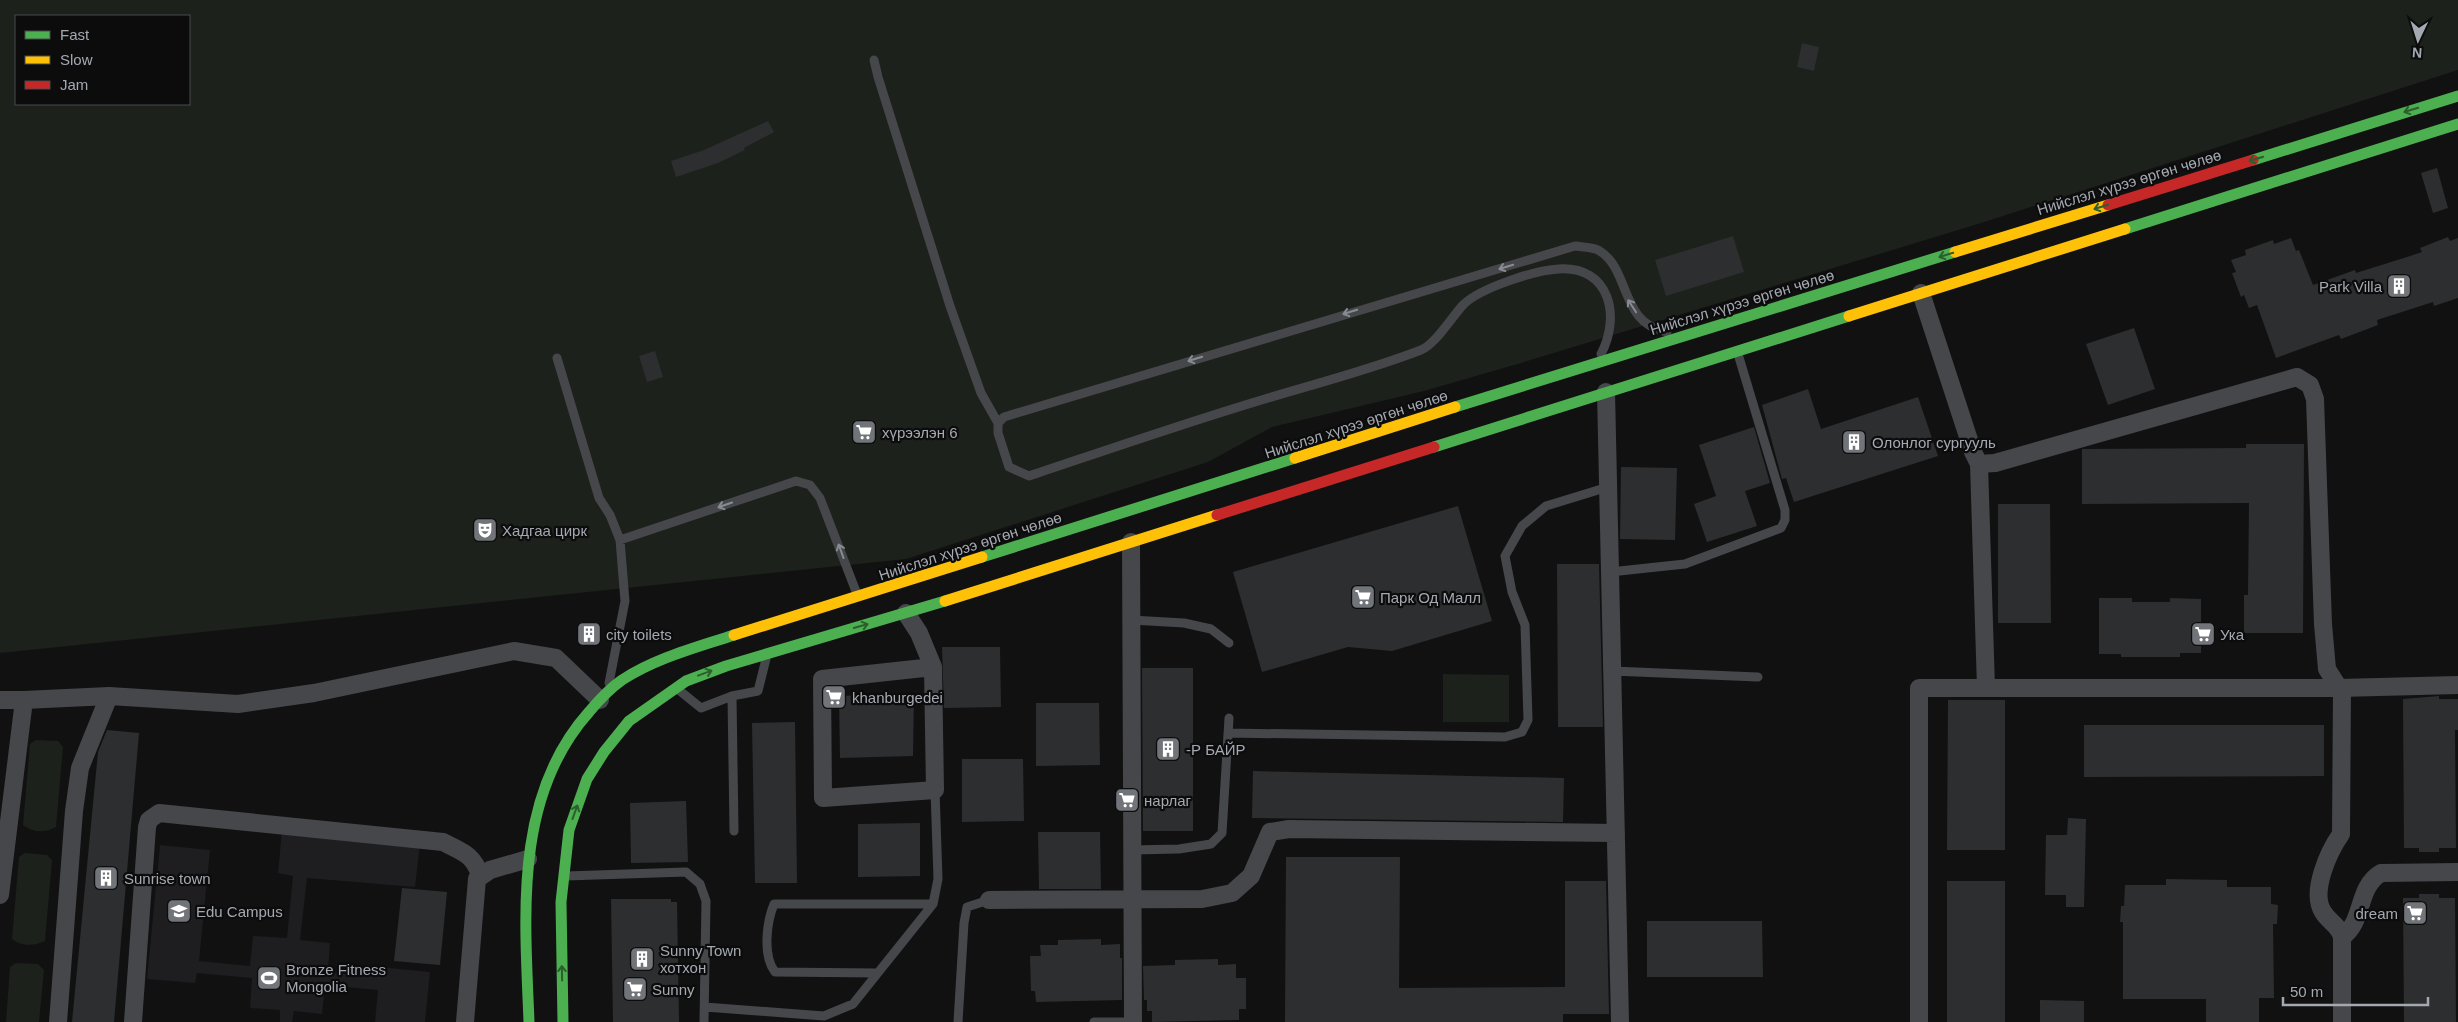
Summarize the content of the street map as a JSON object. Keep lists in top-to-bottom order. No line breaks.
{"streets":{"main road":["Нийслэл хүрээ өргөн чөлөө"]},"places":{"building":["Park Villa","Олонлог сургууль","city toilets","-Р БАЙР","Sunrise town","Sunny Town хотхон"],"supermarket":["хүрээлэн 6","Парк Од Малл","Ука","khanburgedei","нарлаг","dream","Sunny"],"theatre":["Хадгаа цирк"],"school or university":["Edu Campus"],"sports":["Bronze Fitness Mongolia"]},"legend":["Fast","Slow","Jam"],"scale_bar":"50 m","north":"bottom"}
